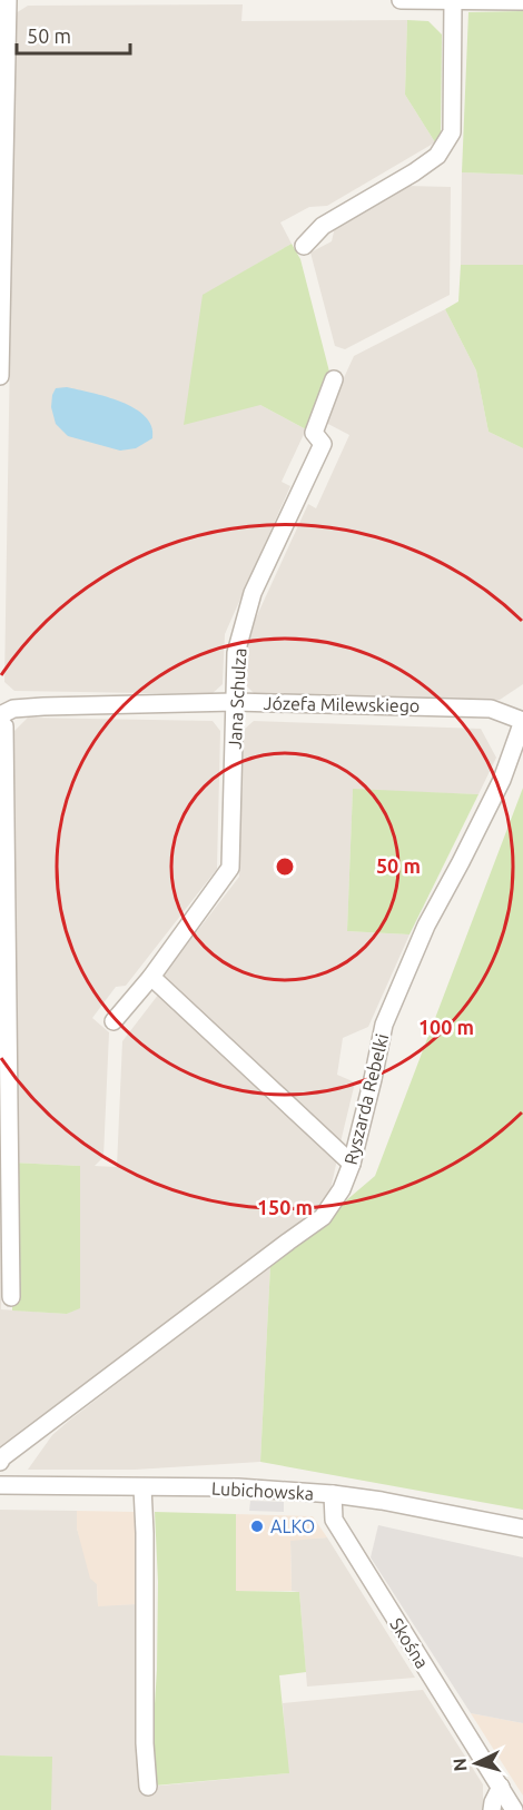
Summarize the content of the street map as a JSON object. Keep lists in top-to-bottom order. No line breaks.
{"streets":{"street":["Jana Schulza","Józefa Milewskiego","Ryszarda Rebelki","Lubichowska","Skośna"]},"crossings":[["Jana Schulza","Józefa Milewskiego"],["Józefa Milewskiego","Ryszarda Rebelki"],["Lubichowska","Skośna"]],"places":["ALKO"],"scale_bar":"50 m","north":"left","rings":["50 m","100 m","150 m"]}
